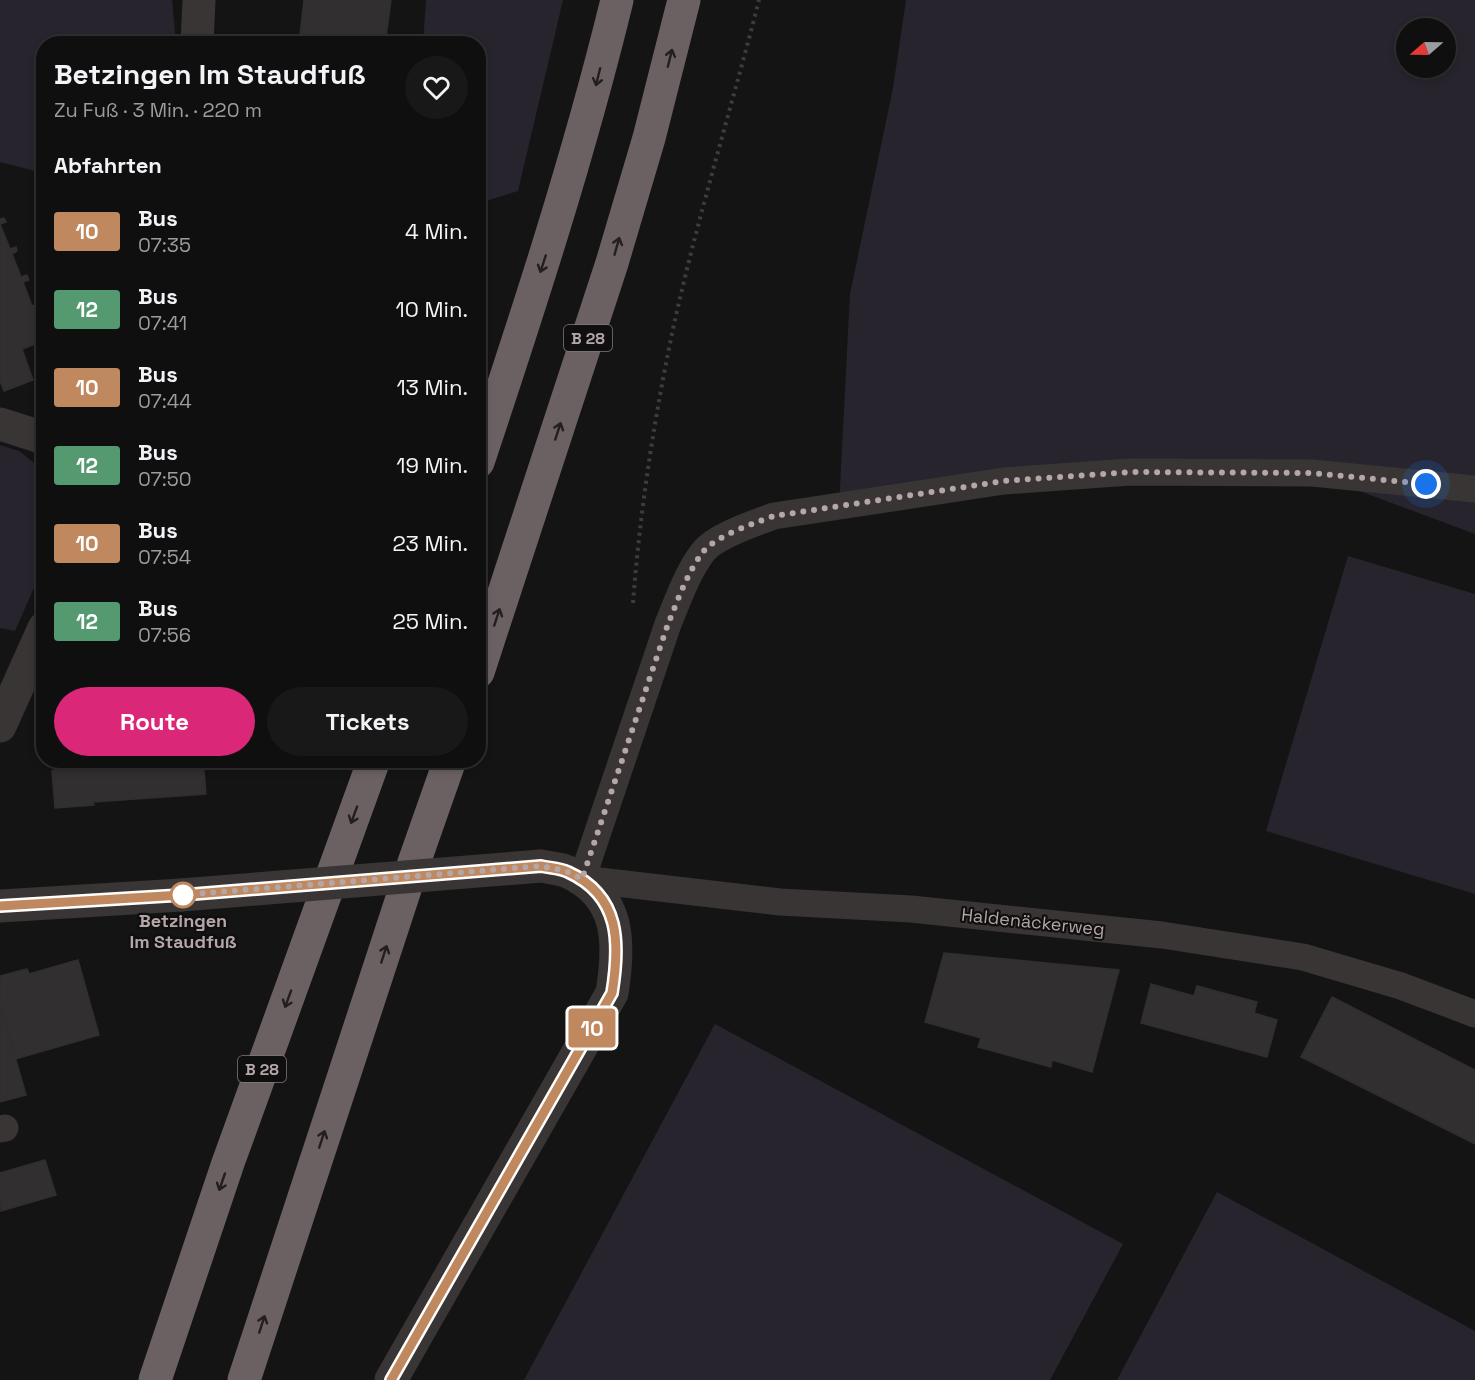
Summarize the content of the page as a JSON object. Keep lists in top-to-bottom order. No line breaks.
{"streets":{"highway":["B 28"],"lane":["Haldenäckerweg"]},"places":["Betzingen Im Staudfuß"],"lines":["bus line 10"],"north":"left","page":{"on_map":"10","heading":[["Betzingen Im Staudfuß","Zu Fuß · 3 Min. · 220 m"],"Abfahrten"],"list":[{"mark":"10","name":"Bus","note":"07:35","value":"4 Min."},{"mark":"12","name":"Bus","note":"07:41","value":"10 Min."},{"mark":"10","name":"Bus","note":"07:44","value":"13 Min."},{"mark":"12","name":"Bus","note":"07:50","value":"19 Min."},{"mark":"10","name":"Bus","note":"07:54","value":"23 Min."},{"mark":"12","name":"Bus","note":"07:56","value":"25 Min."}],"buttons":["Route","Tickets"]}}
